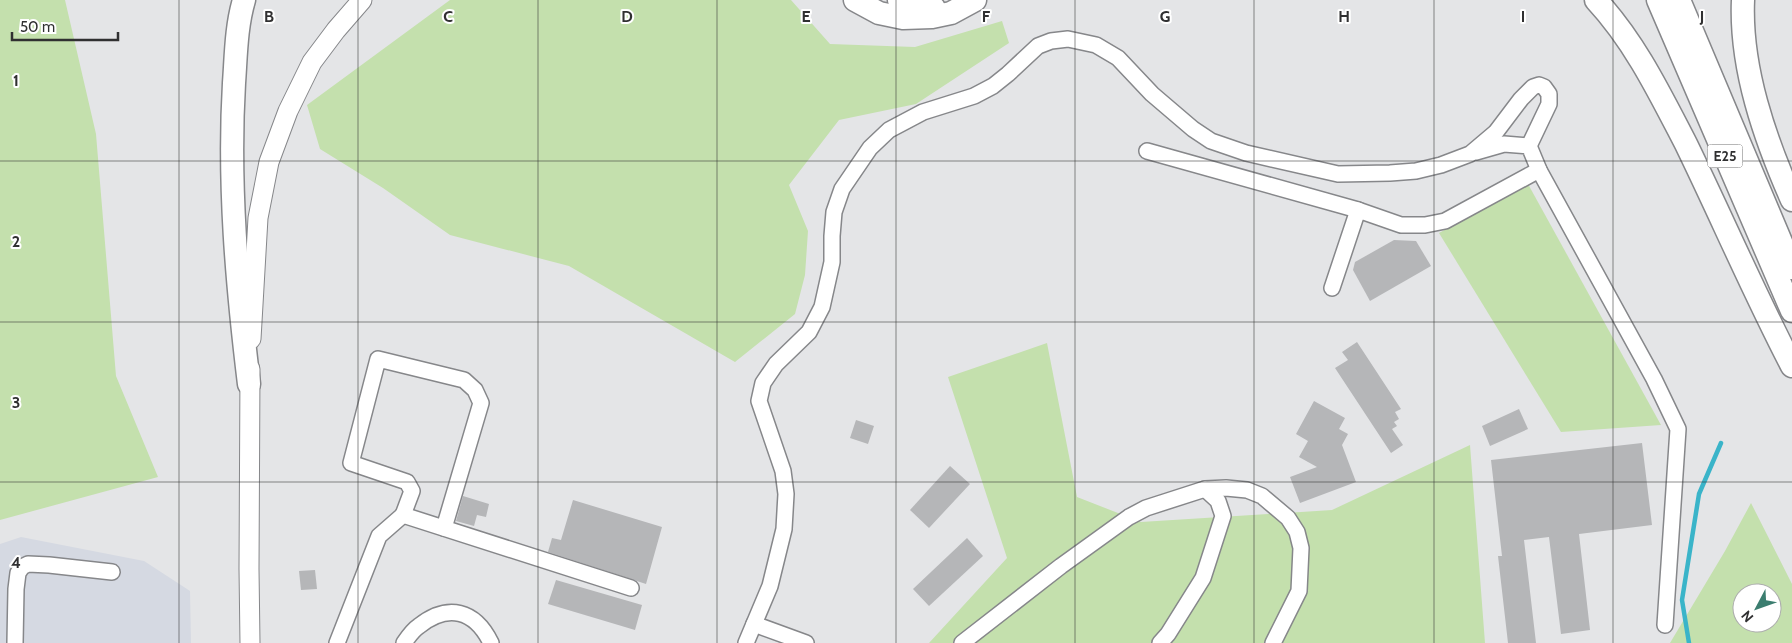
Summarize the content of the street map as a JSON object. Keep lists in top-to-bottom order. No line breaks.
{"streets":{"highway":["E25"]},"scale_bar":"50 m","north":"bottom left","grid":{"columns":["B","C","D","E","F","G","H","I","J"],"rows":["1","2","3","4"]}}
